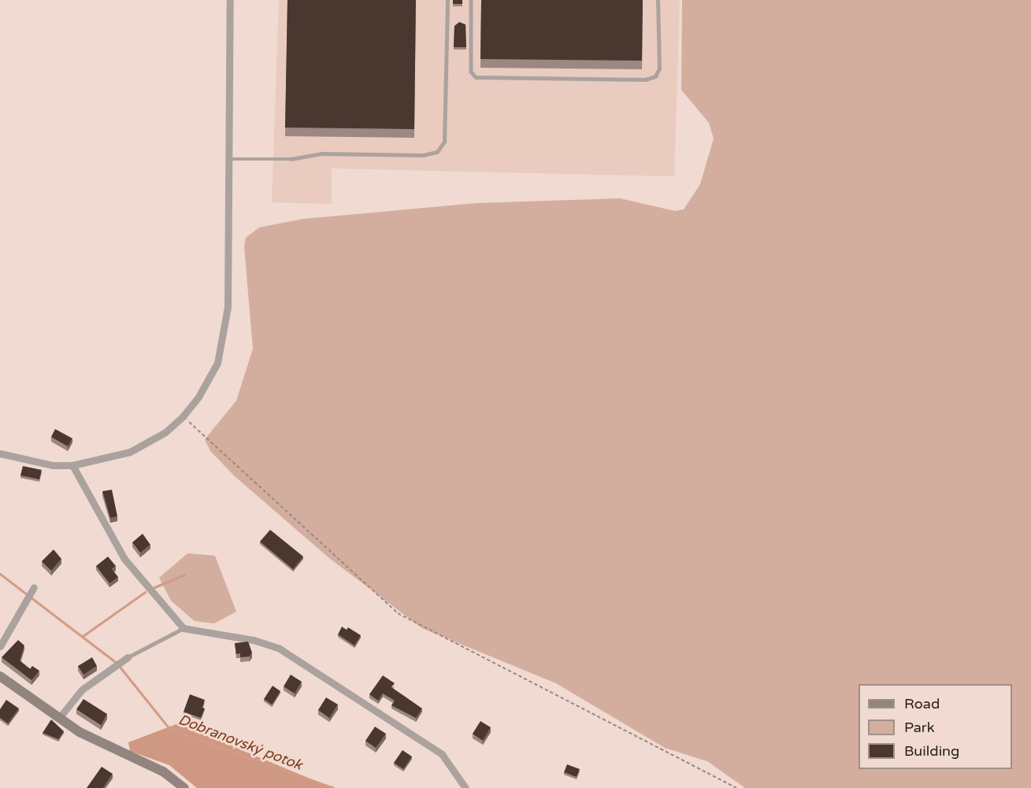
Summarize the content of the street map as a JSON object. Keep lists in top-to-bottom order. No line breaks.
{"water":["Dobranovský potok"],"legend":["Road","Park","Building"]}
